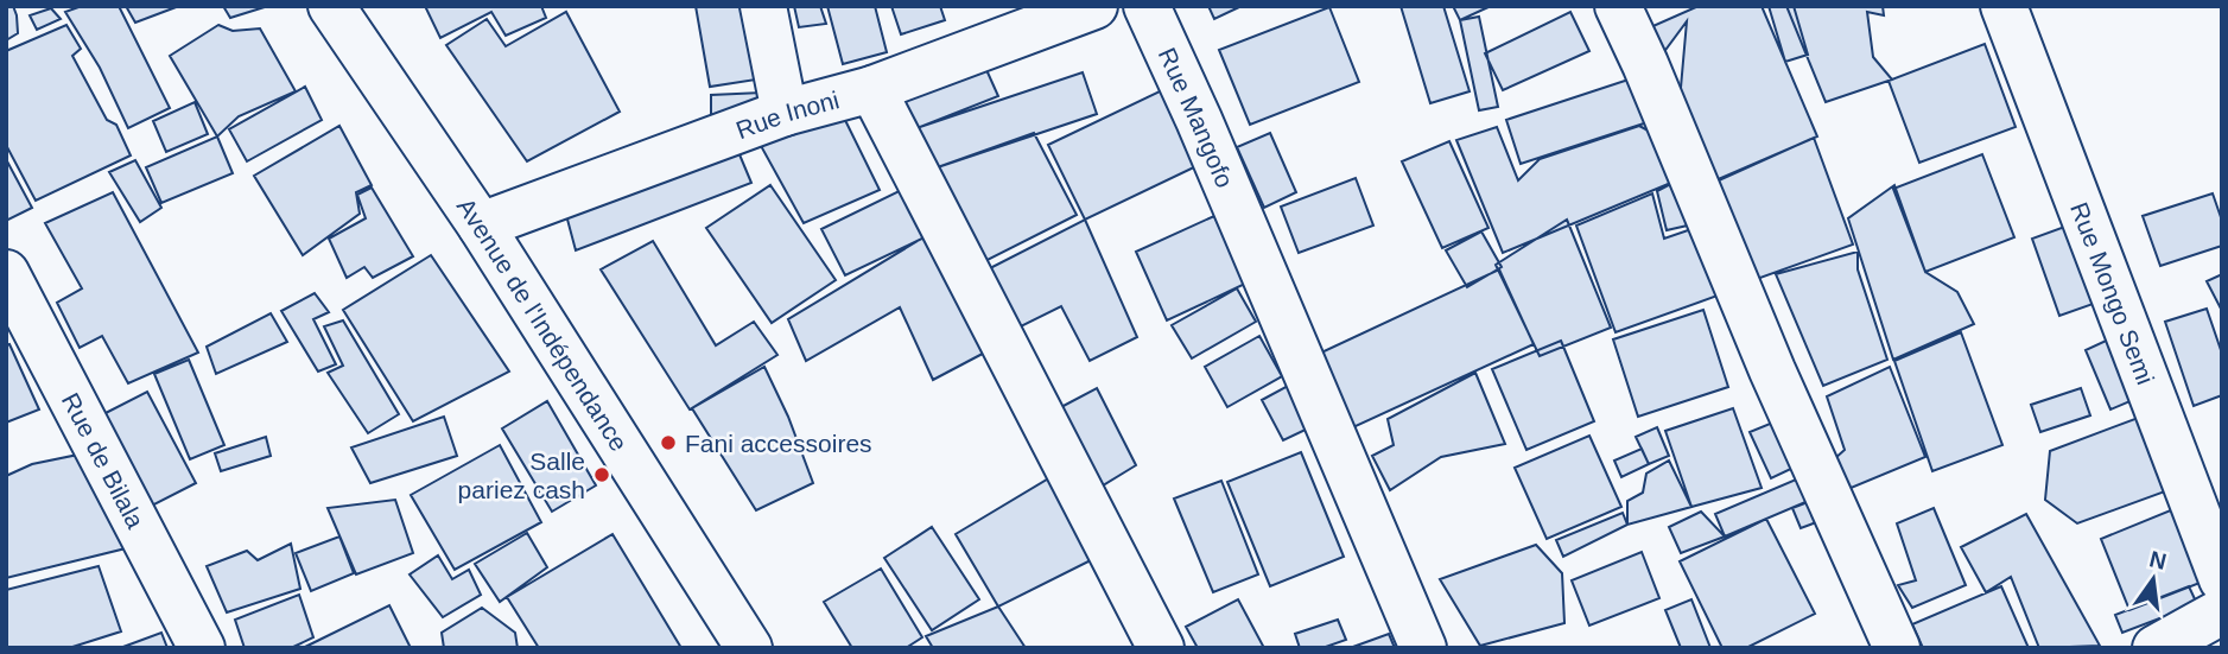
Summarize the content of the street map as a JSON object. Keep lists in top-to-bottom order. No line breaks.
{"streets":{"street":["Rue Inoni","Rue Mangofo","Rue Mongo Semi","Avenue de l'Indépendance","Rue de Bilala"]},"crossings":[["Rue Inoni","Avenue de l'Indépendance"]],"places":["Fani accessoires","Salle pariez cash"],"north":"top"}
